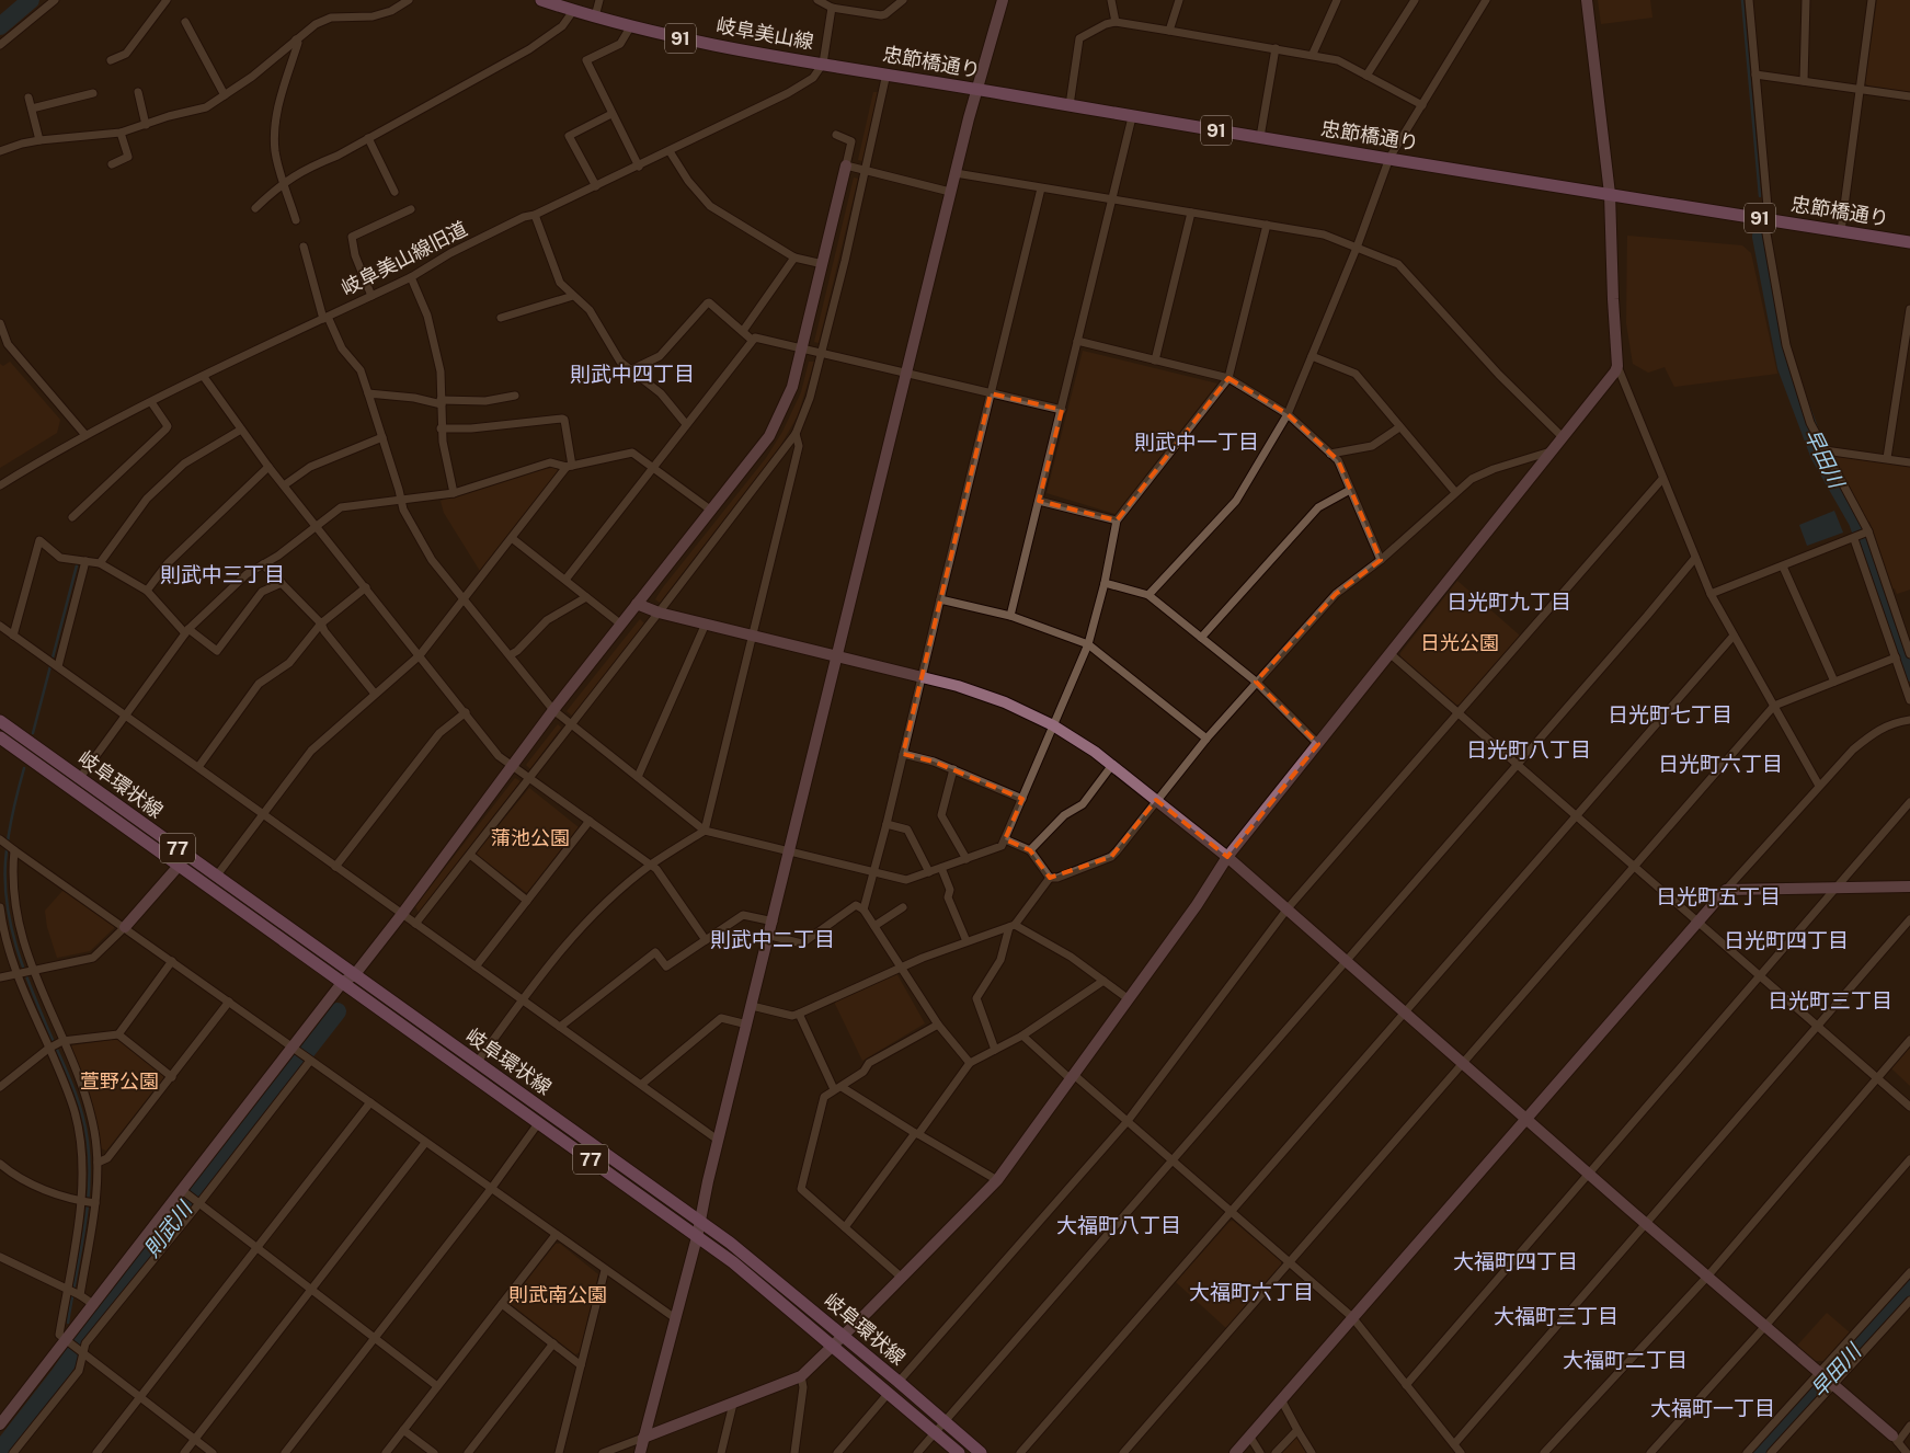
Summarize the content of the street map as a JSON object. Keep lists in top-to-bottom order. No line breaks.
{"streets":{"main road":["岐阜美山線","91","忠節橋通り","岐阜環状線","77"],"street":["岐阜美山線旧道"]},"crossings":[["岐阜美山線","忠節橋通り"],["岐阜美山線","岐阜美山線旧道"],["忠節橋通り","岐阜美山線旧道"]],"districts":["則武中四丁目","則武中一丁目","則武中三丁目","日光町九丁目","日光町七丁目","日光町八丁目","日光町六丁目","日光町五丁目","則武中二丁目","日光町四丁目","日光町三丁目","大福町八丁目","大福町四丁目","大福町六丁目","大福町三丁目","大福町二丁目","大福町一丁目"],"water":["早田川","則武川"],"parks":["日光公園","蒲池公園","萱野公園","則武南公園"]}
